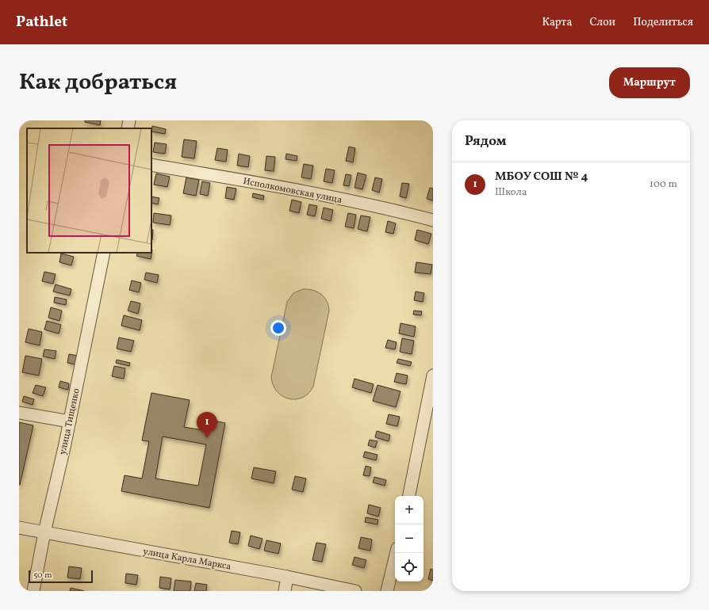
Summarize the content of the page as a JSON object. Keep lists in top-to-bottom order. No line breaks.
{"streets":{"street":["Исполкомовская улица","улица Тищенко","улица Карла Маркса"]},"crossings":[["улица Тищенко","улица Карла Маркса"]],"scale_bar":"50 m","page":{"header":"Pathlet","nav":["Карта","Слои","Поделиться"],"title":"Как добраться","buttons":"Маршрут","heading":"Рядом","list":[{"mark":"1","name":"МБОУ СОШ № 4","note":"Школа","value":"100 m"}],"pins":"1","map_buttons":["+","−"],"scale":"50 m"}}
